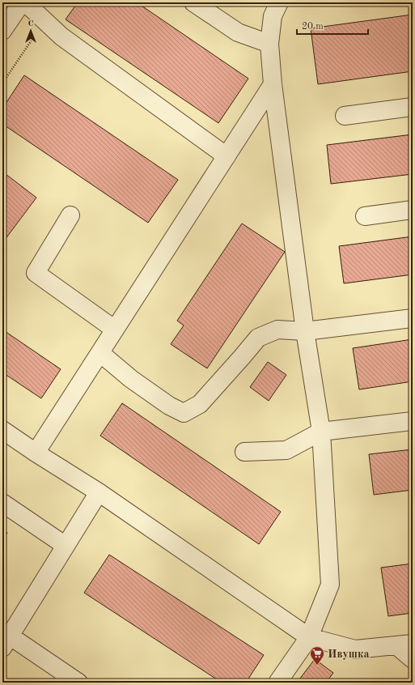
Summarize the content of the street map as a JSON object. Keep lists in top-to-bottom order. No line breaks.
{"places":{"supermarket":["Ивушка"]},"scale_bar":"20 m","north":"top"}
